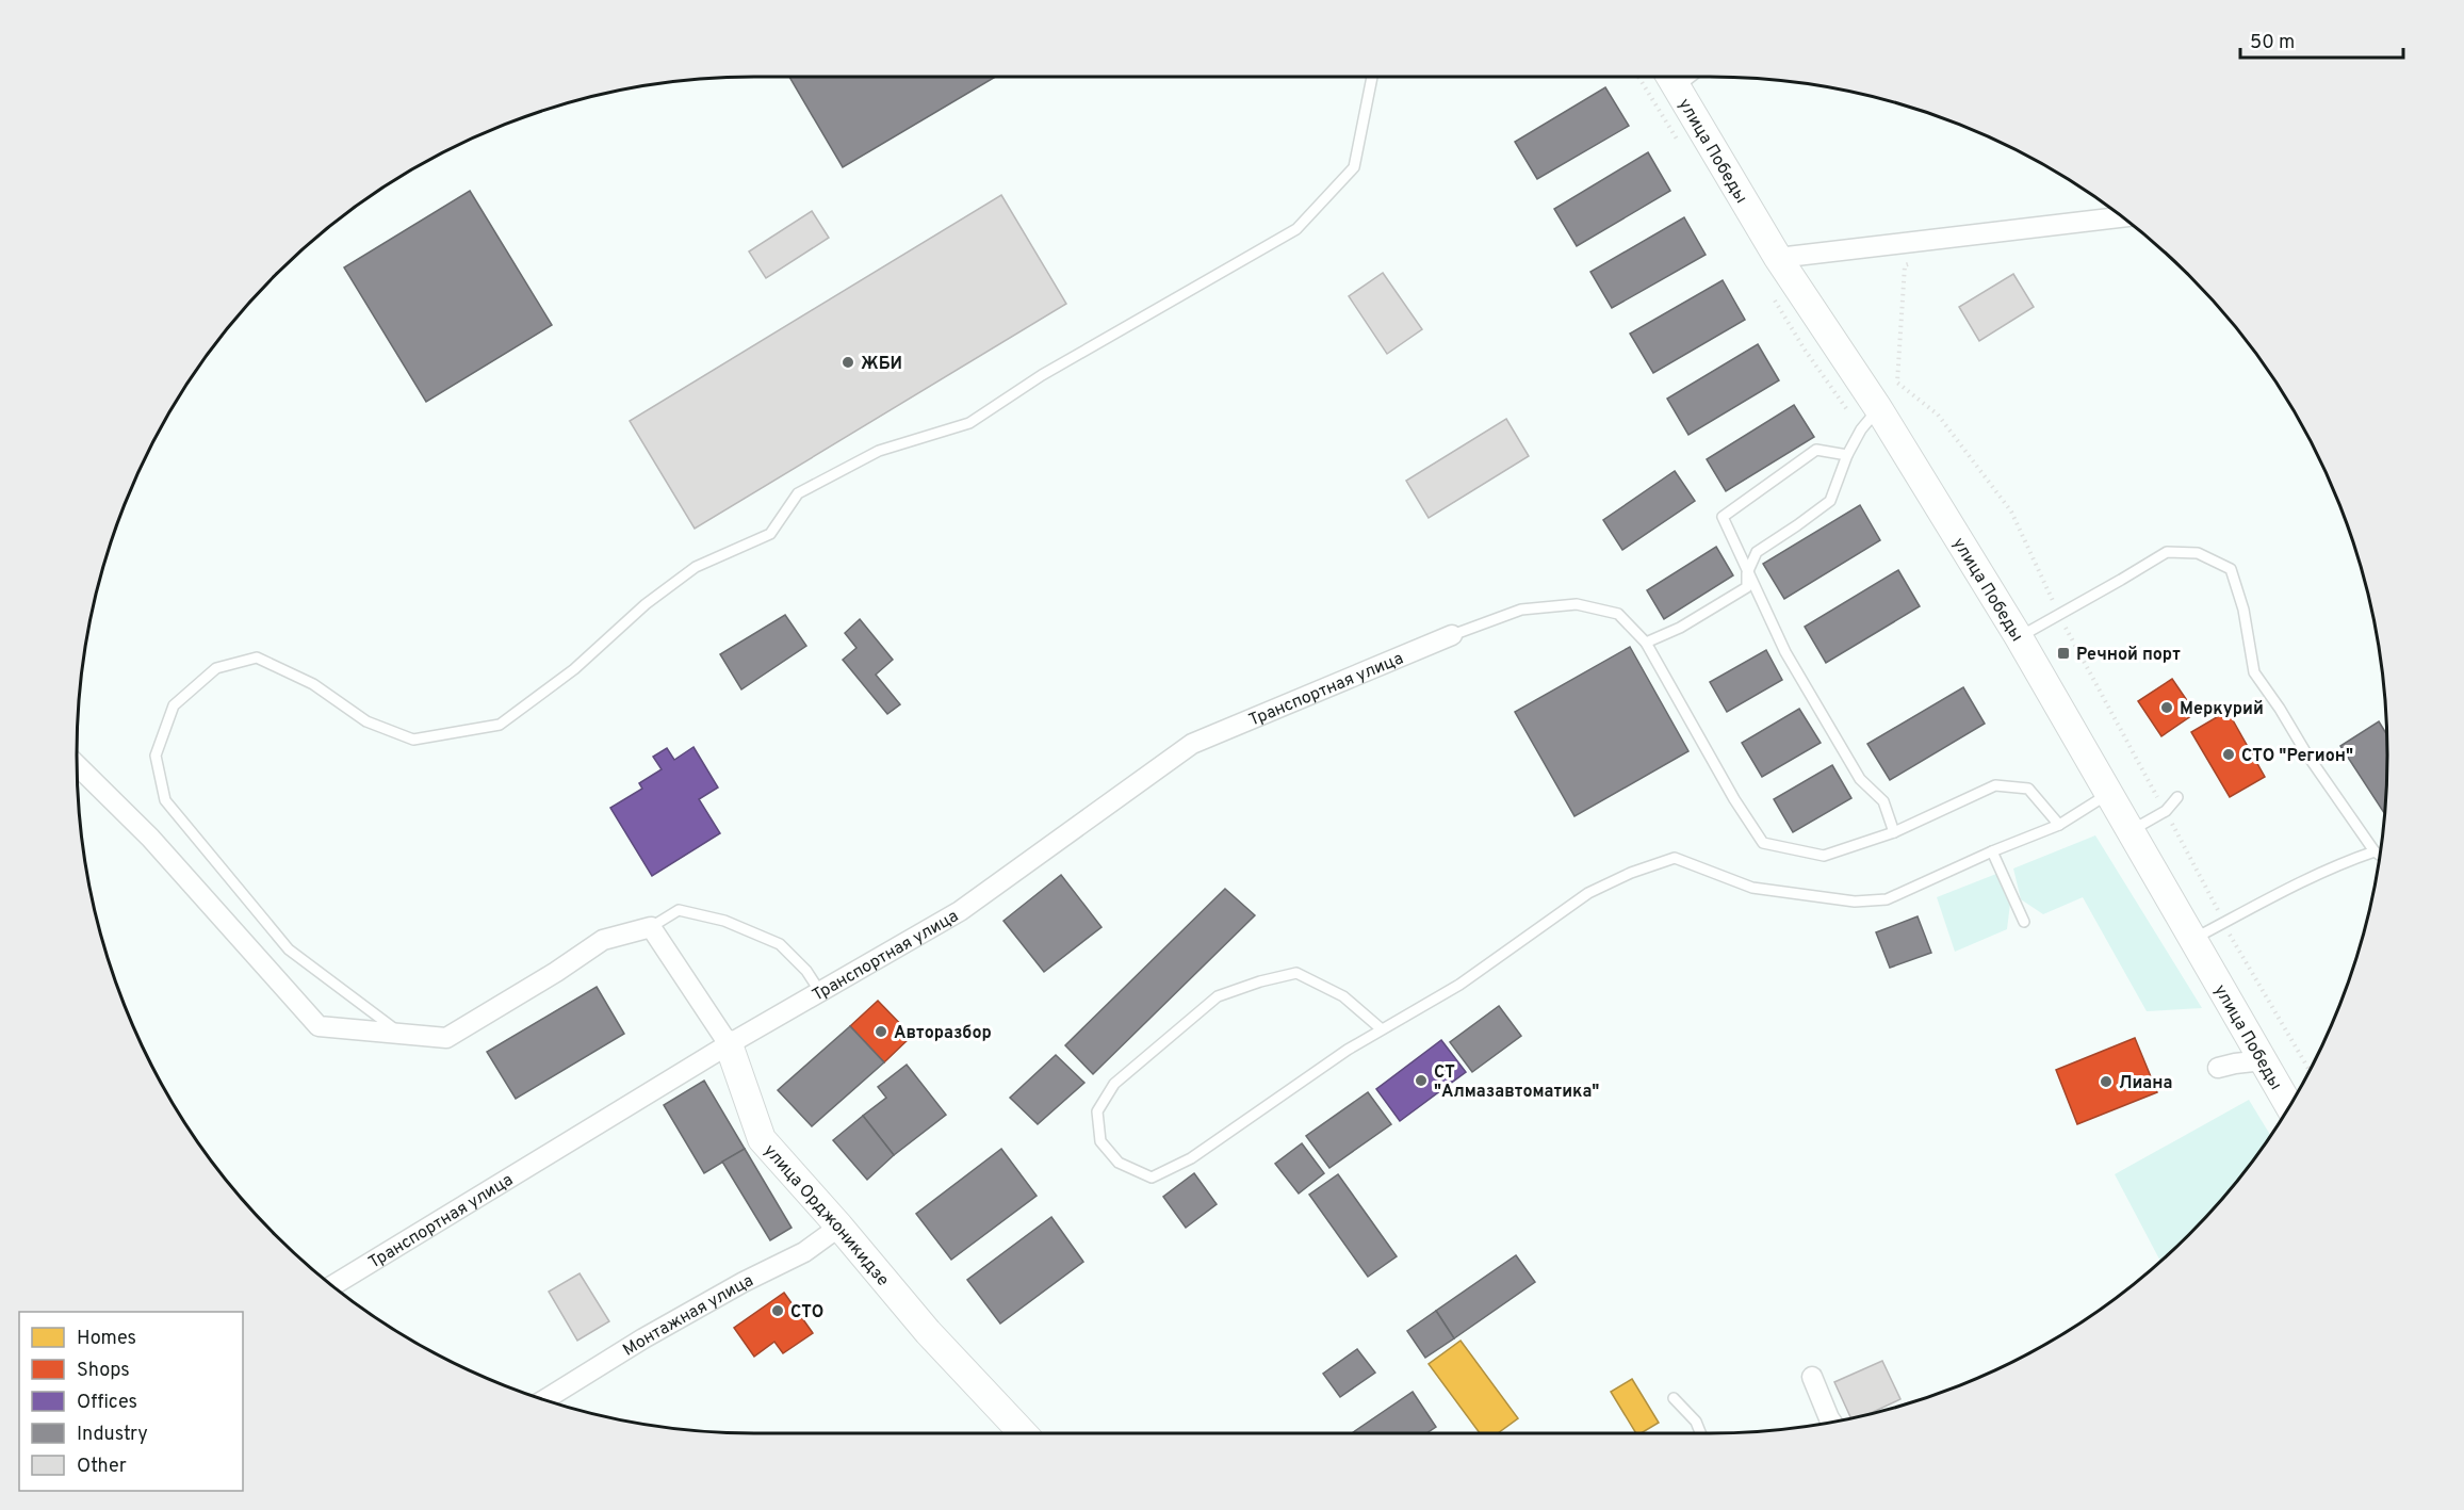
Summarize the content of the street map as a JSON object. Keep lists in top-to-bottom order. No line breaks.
{"streets":{"main road":["улица Победы","улица Орджоникидзе"],"street":["Транспортная улица","Монтажная улица"]},"crossings":[["Транспортная улица","улица Орджоникидзе"],["улица Орджоникидзе","Монтажная улица"]],"places":{"other":["ЖБИ","Меркурий","СТО \"Регион\"","Авторазбор","СТ \"Алмазавтоматика\"","Лиана","СТО"],"transit":["Речной порт"]},"legend":["Homes","Shops","Offices","Industry","Other"],"scale_bar":"50 m"}
